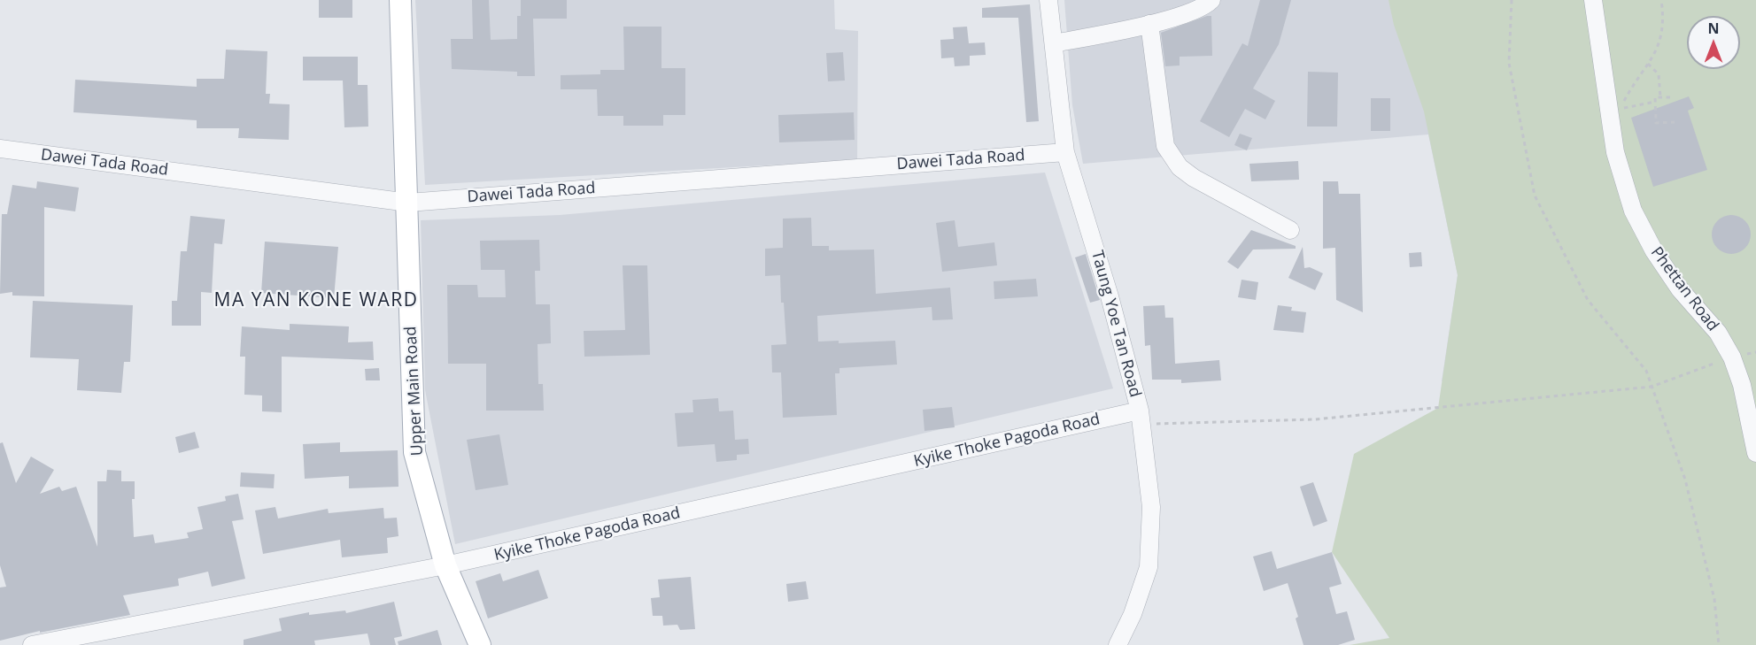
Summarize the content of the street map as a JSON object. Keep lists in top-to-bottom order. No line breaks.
{"streets":{"main road":["Upper Main Road"],"street":["Dawei Tada Road","Phettan Road","Taung Yoe Tan Road","Kyike Thoke Pagoda Road"]},"crossings":[["Dawei Tada Road","Taung Yoe Tan Road"],["Dawei Tada Road","Upper Main Road"],["Taung Yoe Tan Road","Kyike Thoke Pagoda Road"],["Upper Main Road","Kyike Thoke Pagoda Road"]],"districts":["MA YAN KONE WARD"],"north":"top"}
